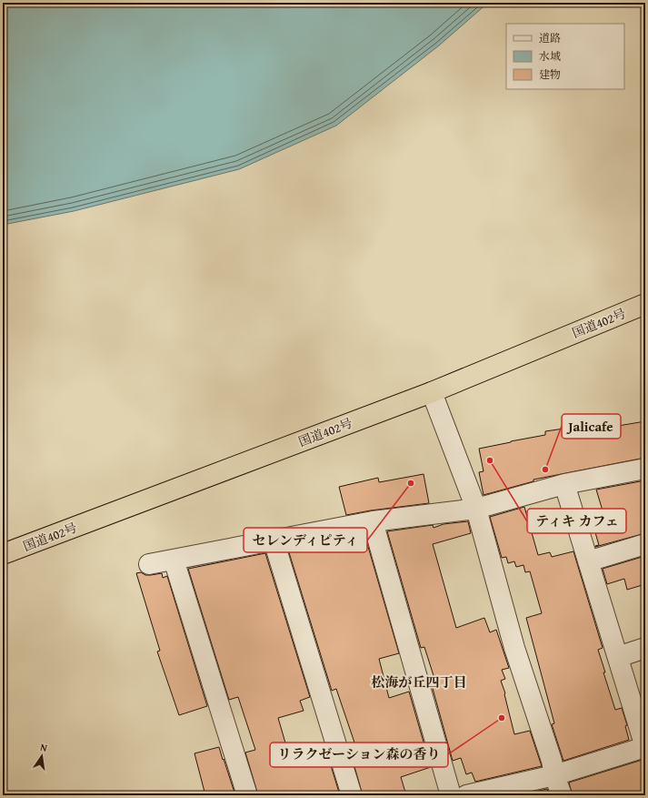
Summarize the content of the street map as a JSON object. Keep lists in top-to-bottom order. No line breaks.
{"streets":{"highway":["国道402号"]},"districts":["松海が丘四丁目"],"places":["ティキ カフェ","Jalicafe","セレンディピティ","リラクゼーション森の香り"],"legend":["道路","水域","建物"],"north":"top"}
